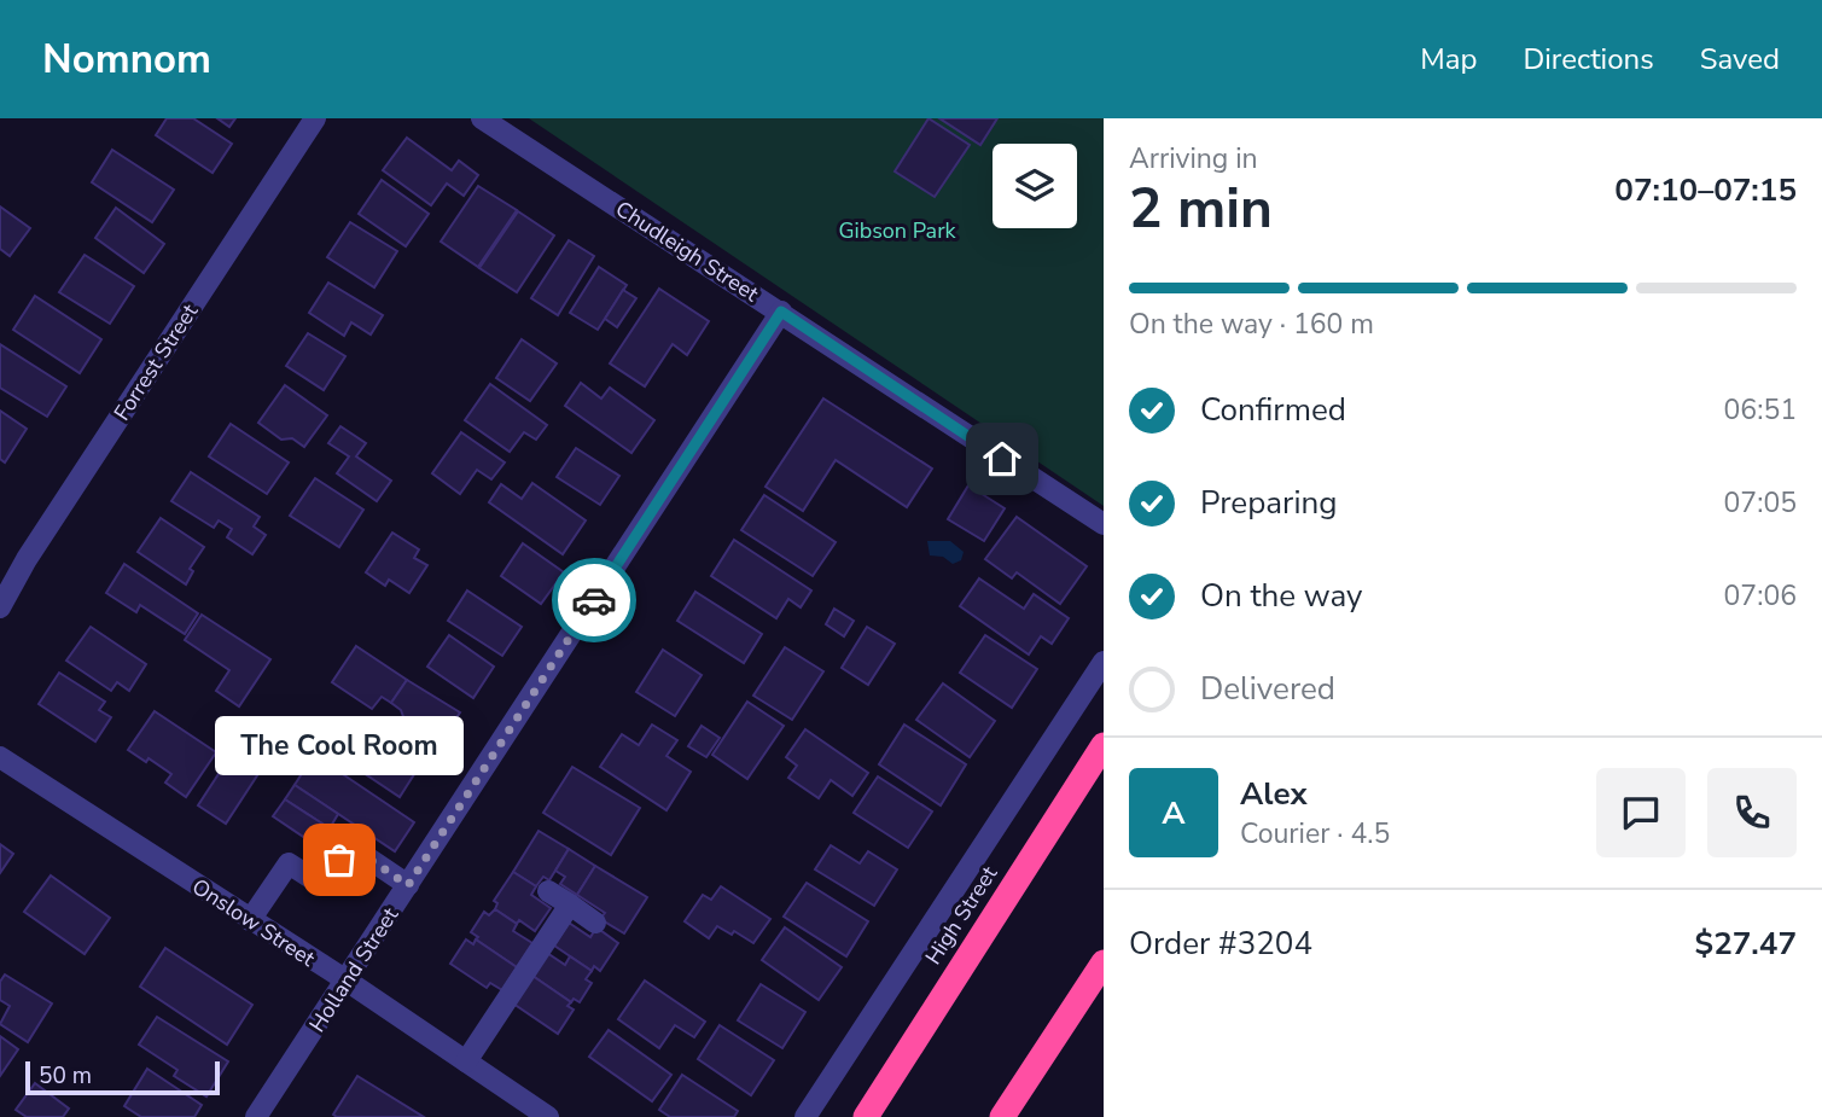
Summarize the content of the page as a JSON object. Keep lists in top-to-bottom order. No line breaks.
{"streets":{"highway":["High Street"],"street":["Chudleigh Street","Forrest Street","Onslow Street","Holland Street"]},"crossings":[["Chudleigh Street","Holland Street"],["Onslow Street","Holland Street"]],"parks":["Gibson Park"],"places":["The Cool Room"],"scale_bar":"50 m","page":{"header":"Nomnom","nav":["Map","Directions","Saved"],"heading":["2 min","Arriving in","07:10–07:15"],"panel":["Alex","Courier · 4.5","Order #3204","$27.47"],"bar":"On the way · 160 m","list":[["Confirmed","06:51"],["Preparing","07:05"],["On the way","07:06"],"Delivered"],"bubble":"The Cool Room","round":"A","scale":"50 m"}}
